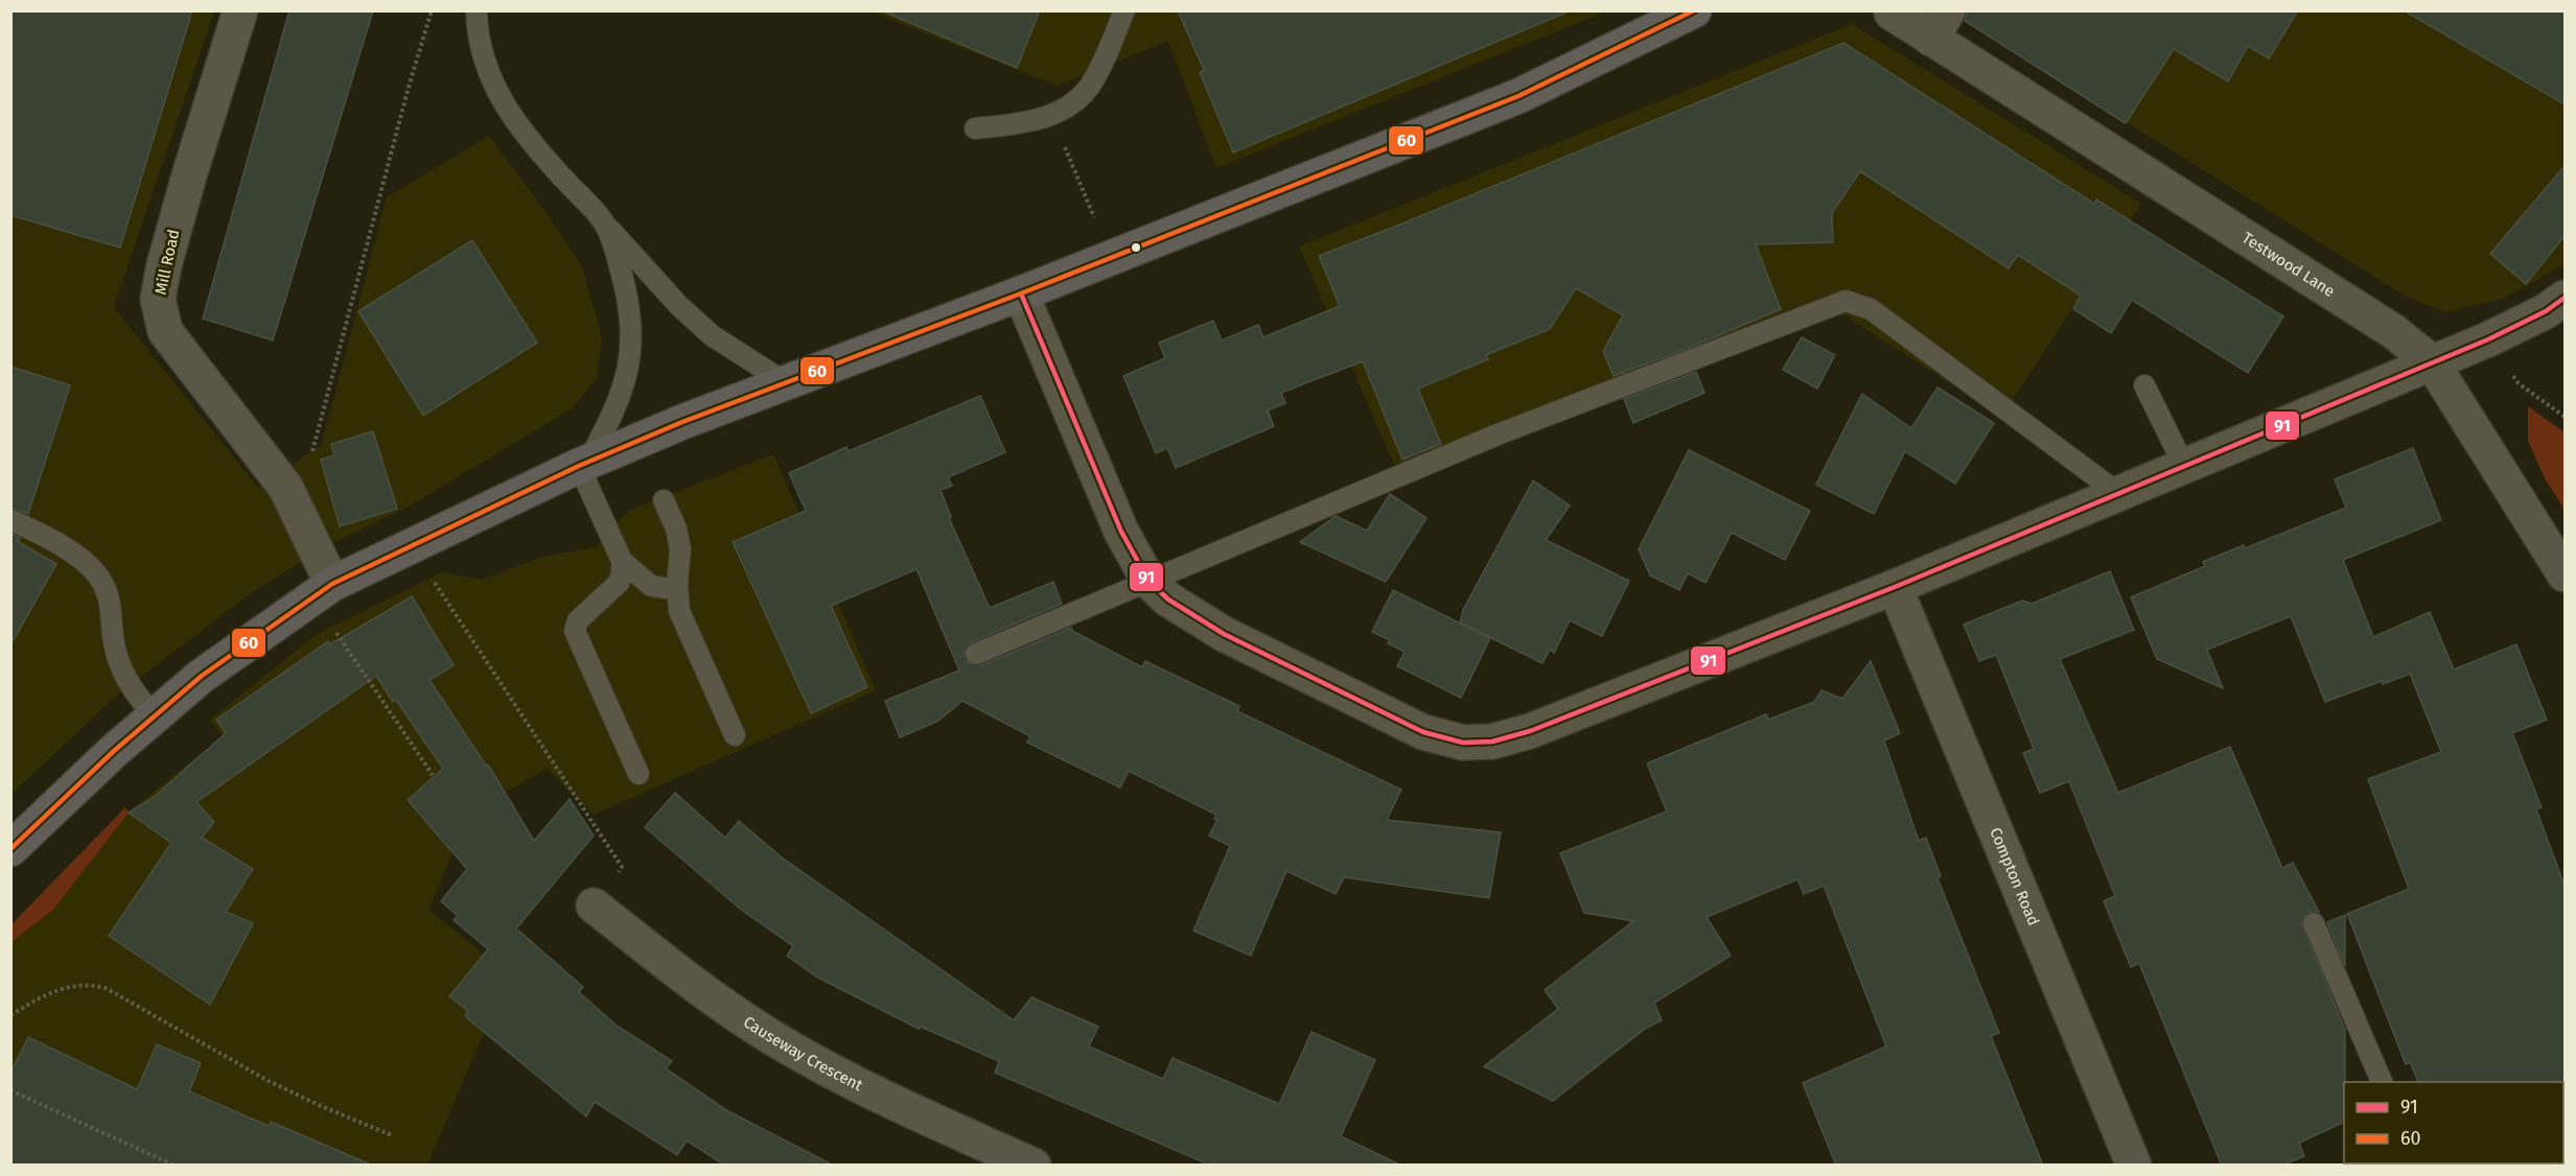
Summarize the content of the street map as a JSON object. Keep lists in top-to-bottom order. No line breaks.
{"streets":{"street":["Mill Road","Testwood Lane","Compton Road","Causeway Crescent"]},"lines":["transit line 60","transit line 91"],"legend":["91","60"]}
